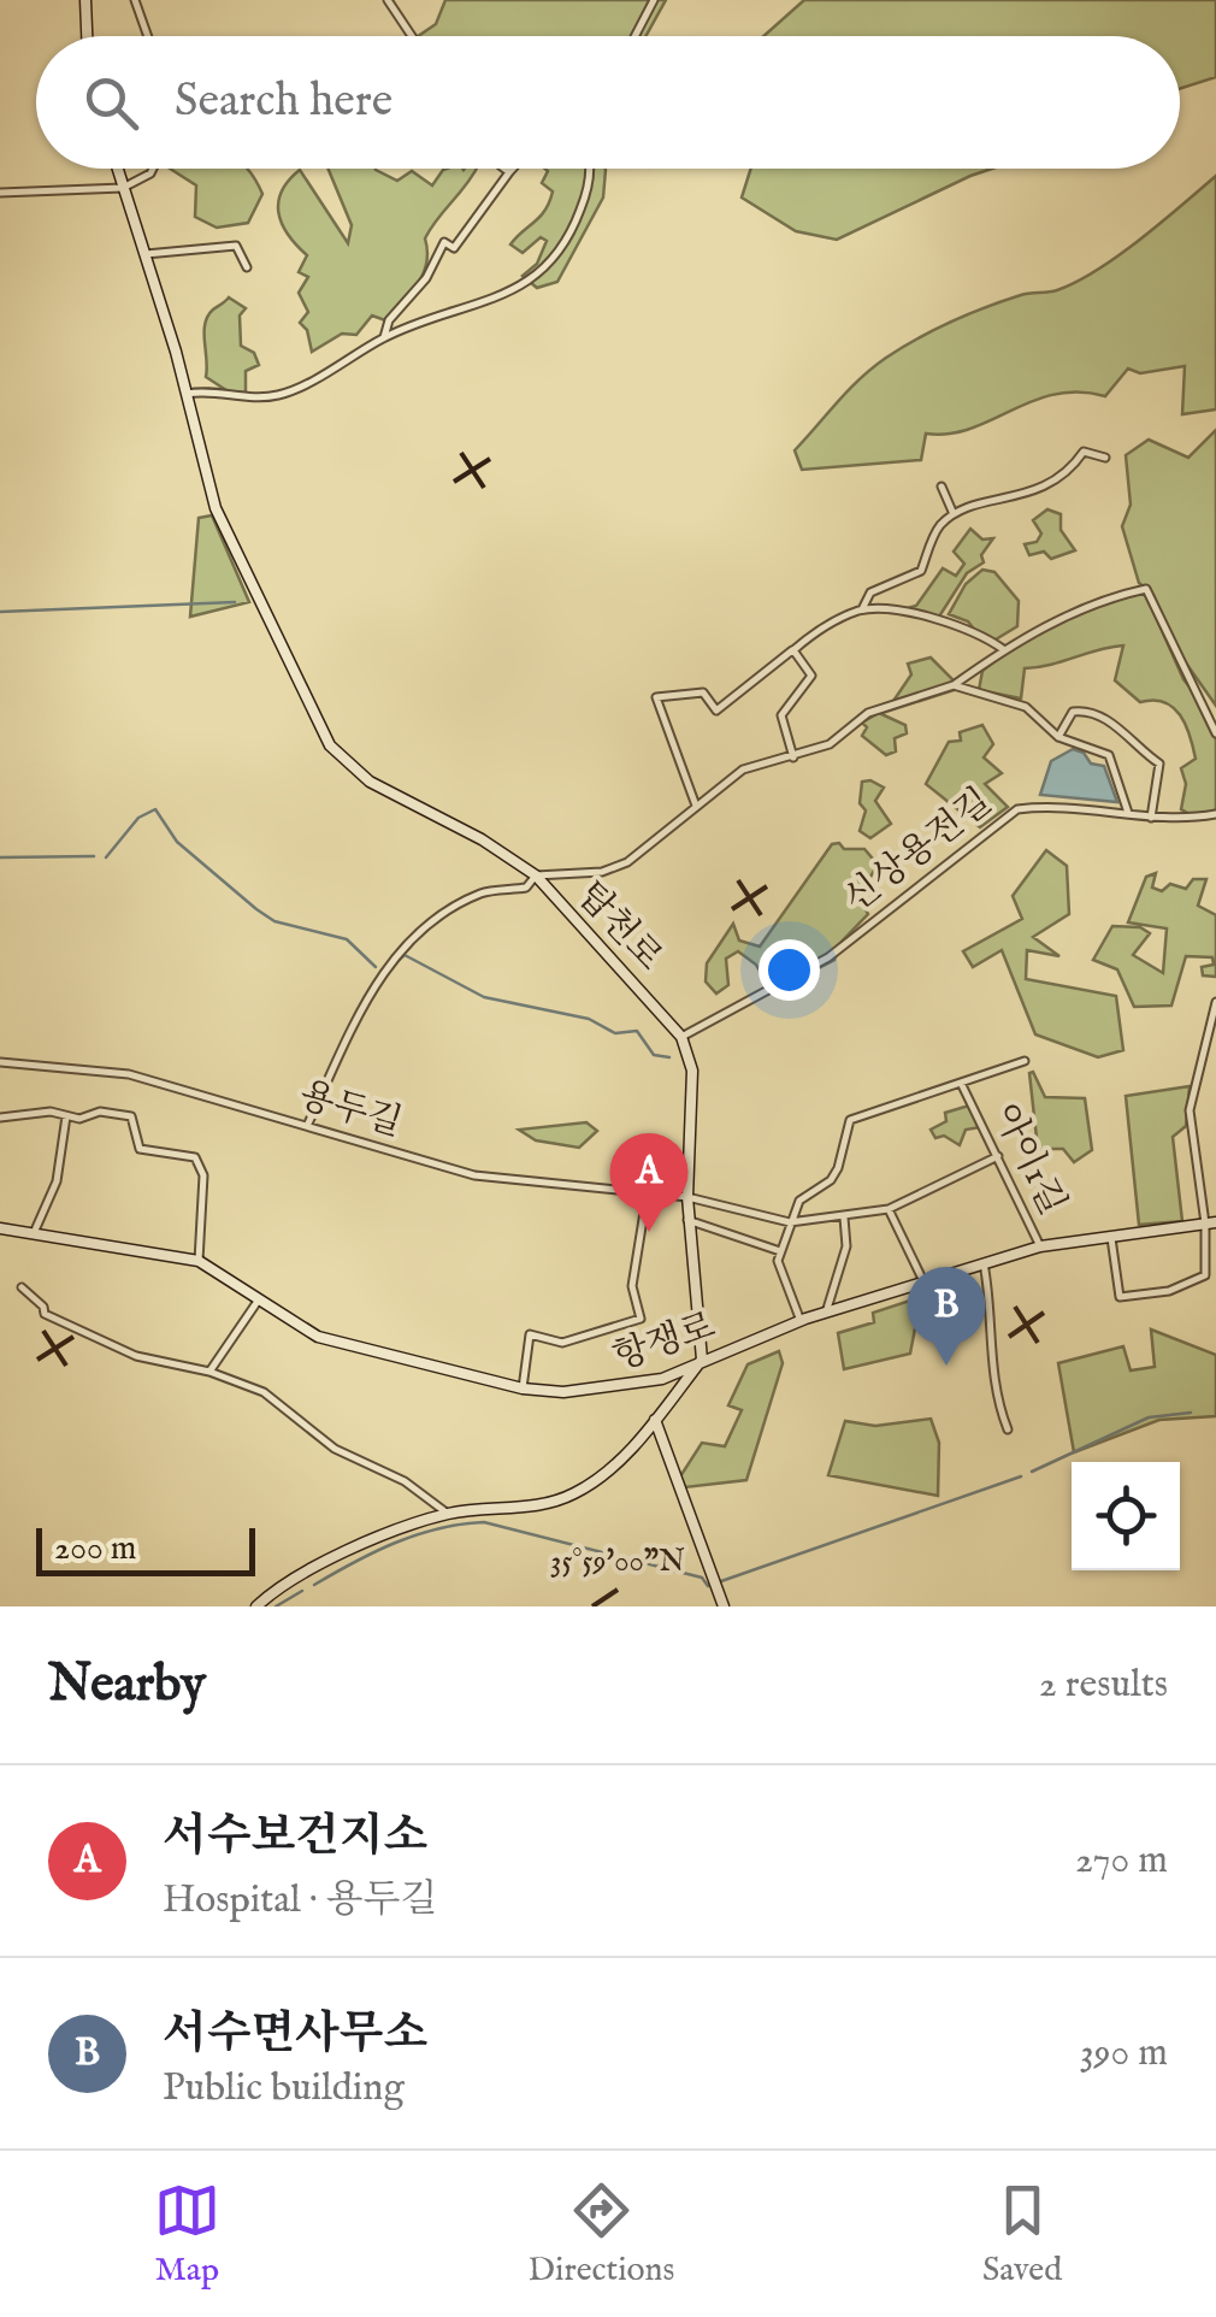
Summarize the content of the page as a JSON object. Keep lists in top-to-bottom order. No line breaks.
{"streets":{"main road":["탑천로","항쟁로"],"street":["신상용전길","용두길","아이1길"]},"crossings":[["신상용전길","탑천로"],["용두길","아이1길"],["아이1길","항쟁로"]],"scale_bar":"200 m","page":{"search":"Search here","pins":["A","B"],"scale":"200 m","heading":["Nearby","2 results"],"list":[{"mark":"A","name":"서수보건지소","note":"Hospital · 용두길","value":"270 m"},{"mark":"B","name":"서수면사무소","note":"Public building","value":"390 m"}],"nav":["Map","Directions","Saved"]},"coordinates":["35°59'00\"N"]}
